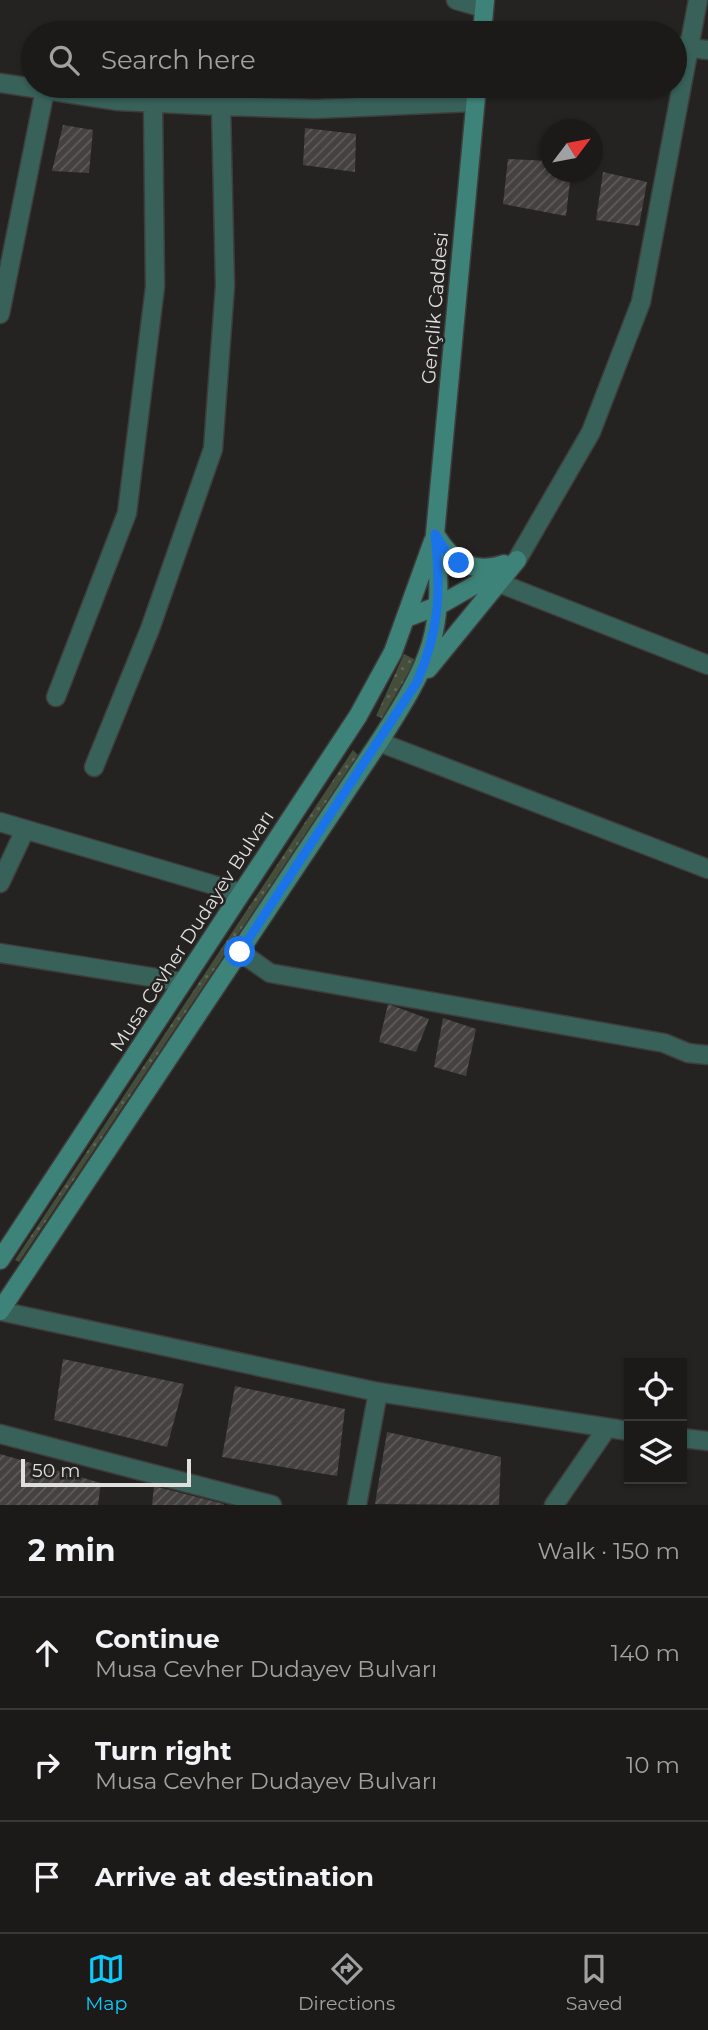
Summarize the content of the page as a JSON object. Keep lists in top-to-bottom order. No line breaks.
{"streets":{"main road":["Gençlik Caddesi","Musa Cevher Dudayev Bulvarı"]},"crossings":[["Gençlik Caddesi","Musa Cevher Dudayev Bulvarı"]],"scale_bar":"50 m","north":"top right","page":{"search":"Search here","scale":"50 m","heading":["2 min","Walk · 150 m"],"list":[["Continue","Musa Cevher Dudayev Bulvarı","140 m"],["Turn right","Musa Cevher Dudayev Bulvarı","10 m"],"Arrive at destination"],"nav":["Map","Directions","Saved"]}}
